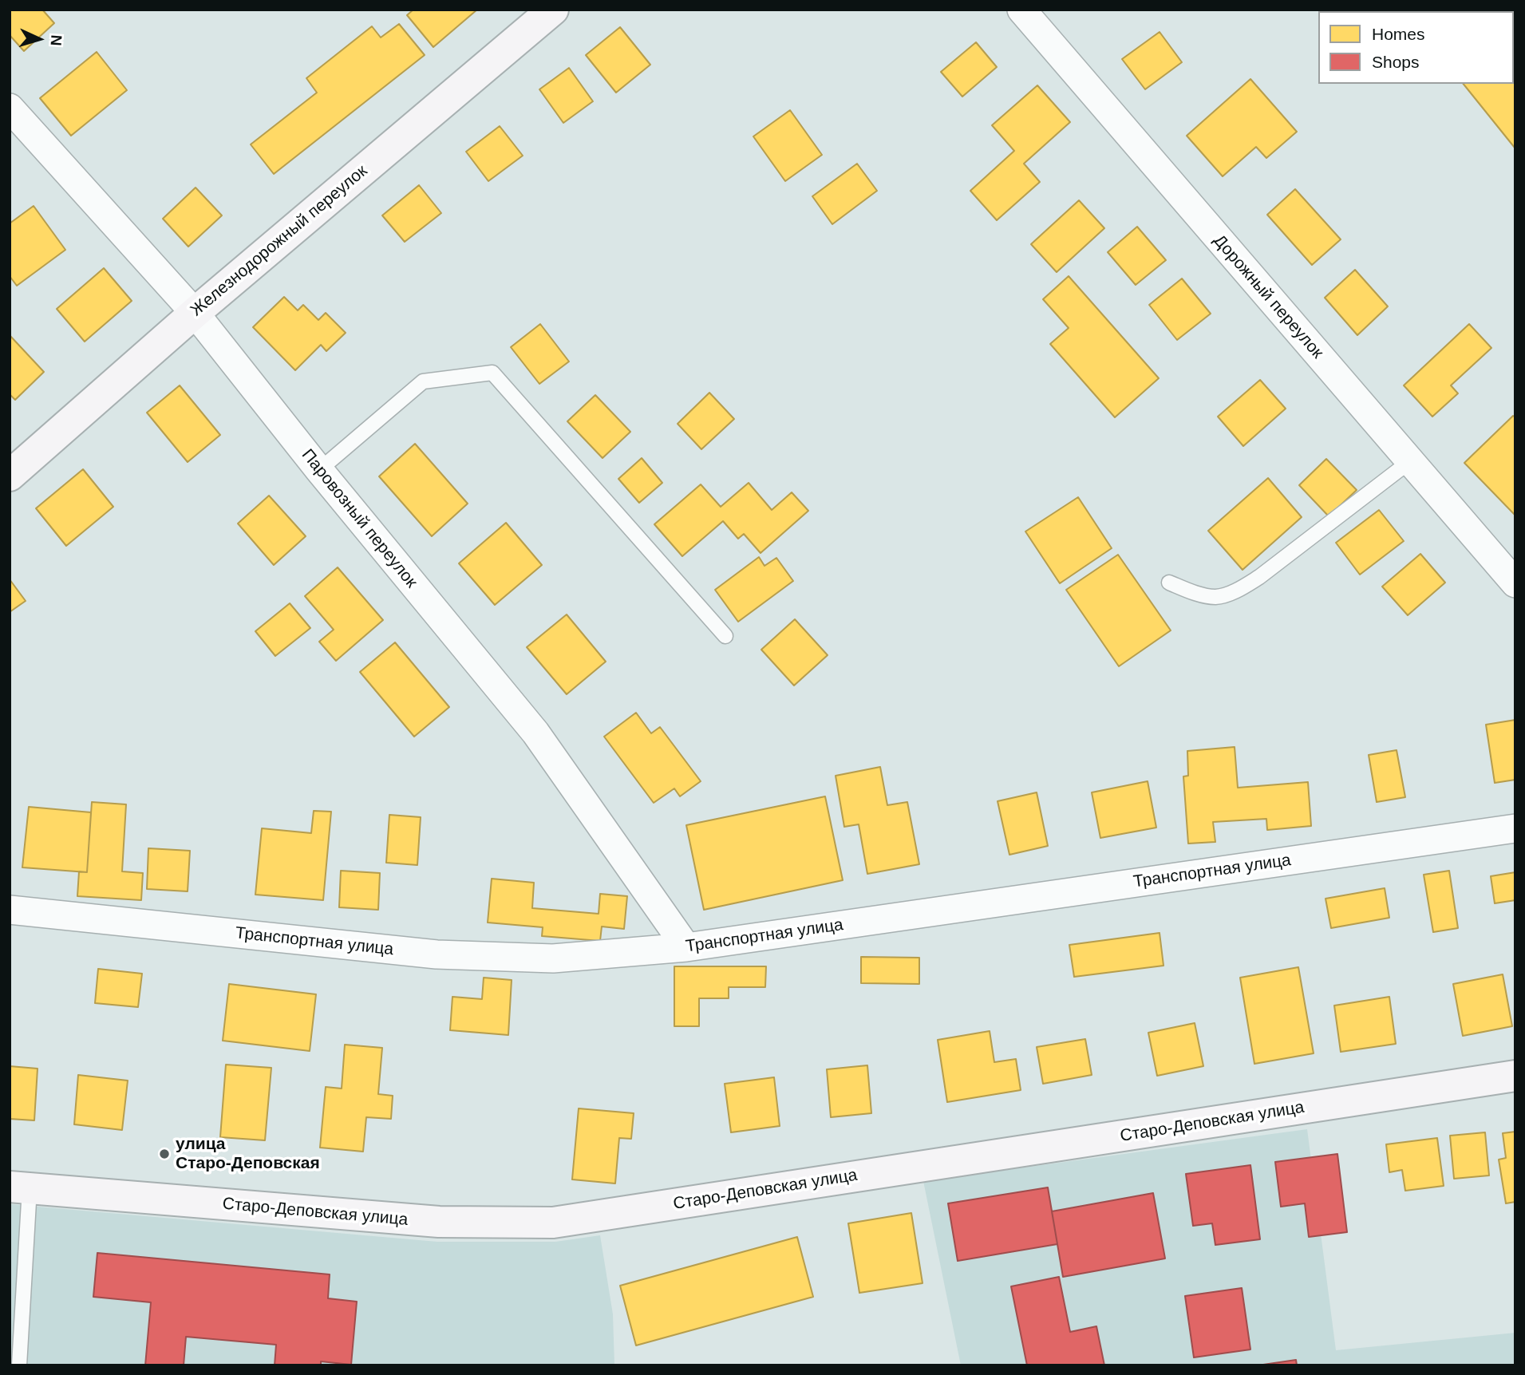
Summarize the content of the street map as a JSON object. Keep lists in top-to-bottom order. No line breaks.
{"streets":{"main road":["Железнодорожный переулок","Старо-Деповская улица"],"street":["Дорожный переулок","Паровозный переулок","Транспортная улица"]},"crossings":[["Железнодорожный переулок","Паровозный переулок"],["Паровозный переулок","Транспортная улица"]],"places":["улица Старо-Деповская"],"legend":["Homes","Shops"],"north":"right"}
